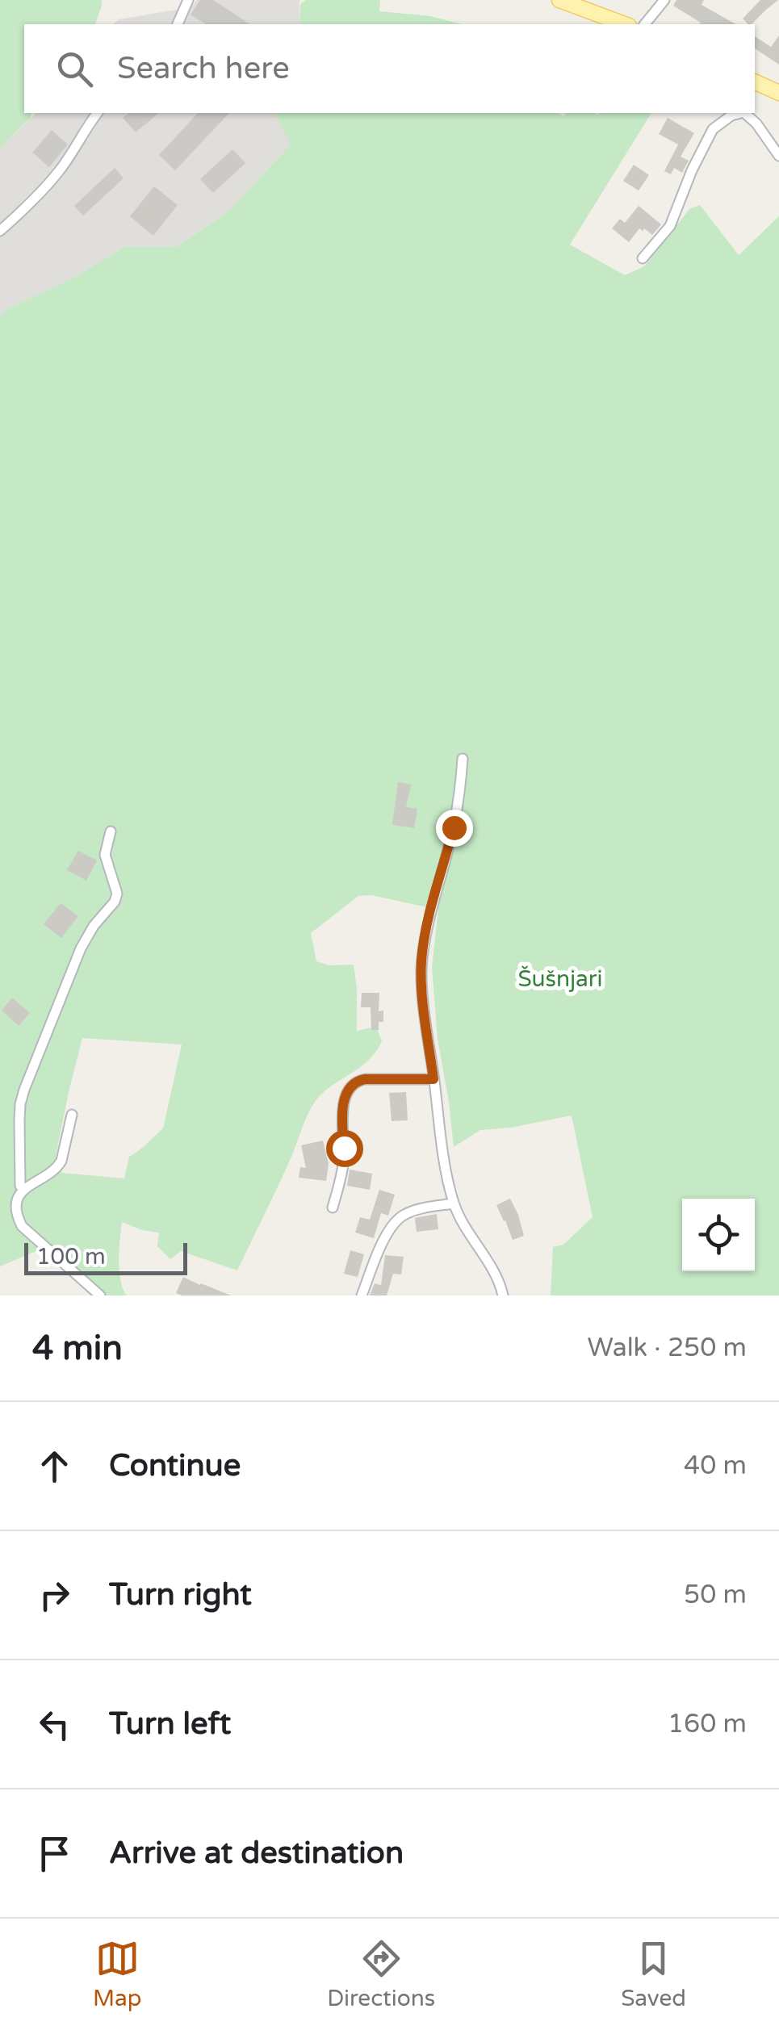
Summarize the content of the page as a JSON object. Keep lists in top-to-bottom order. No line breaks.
{"parks":["Šušnjari"],"scale_bar":"100 m","page":{"search":"Search here","scale":"100 m","heading":["4 min","Walk · 250 m"],"list":[["Continue","40 m"],["Turn right","50 m"],["Turn left","160 m"],"Arrive at destination"],"nav":["Map","Directions","Saved"]}}
